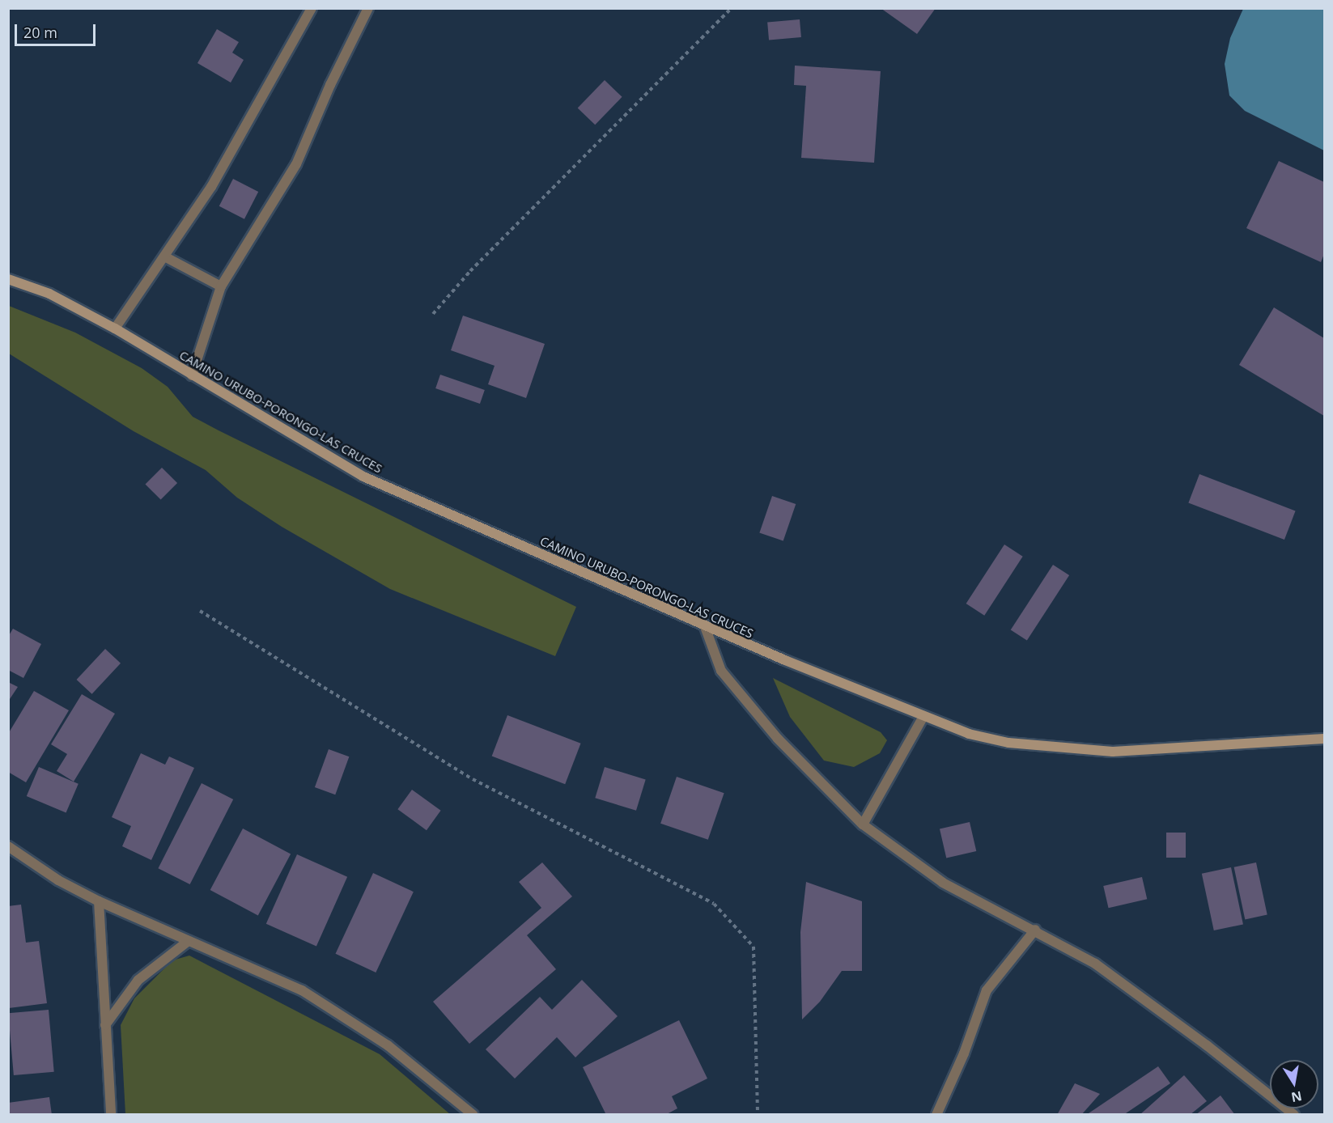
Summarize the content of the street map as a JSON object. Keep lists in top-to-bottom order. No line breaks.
{"streets":{"main road":["CAMINO URUBO-PORONGO-LAS CRUCES"]},"scale_bar":"20 m","north":"bottom"}
